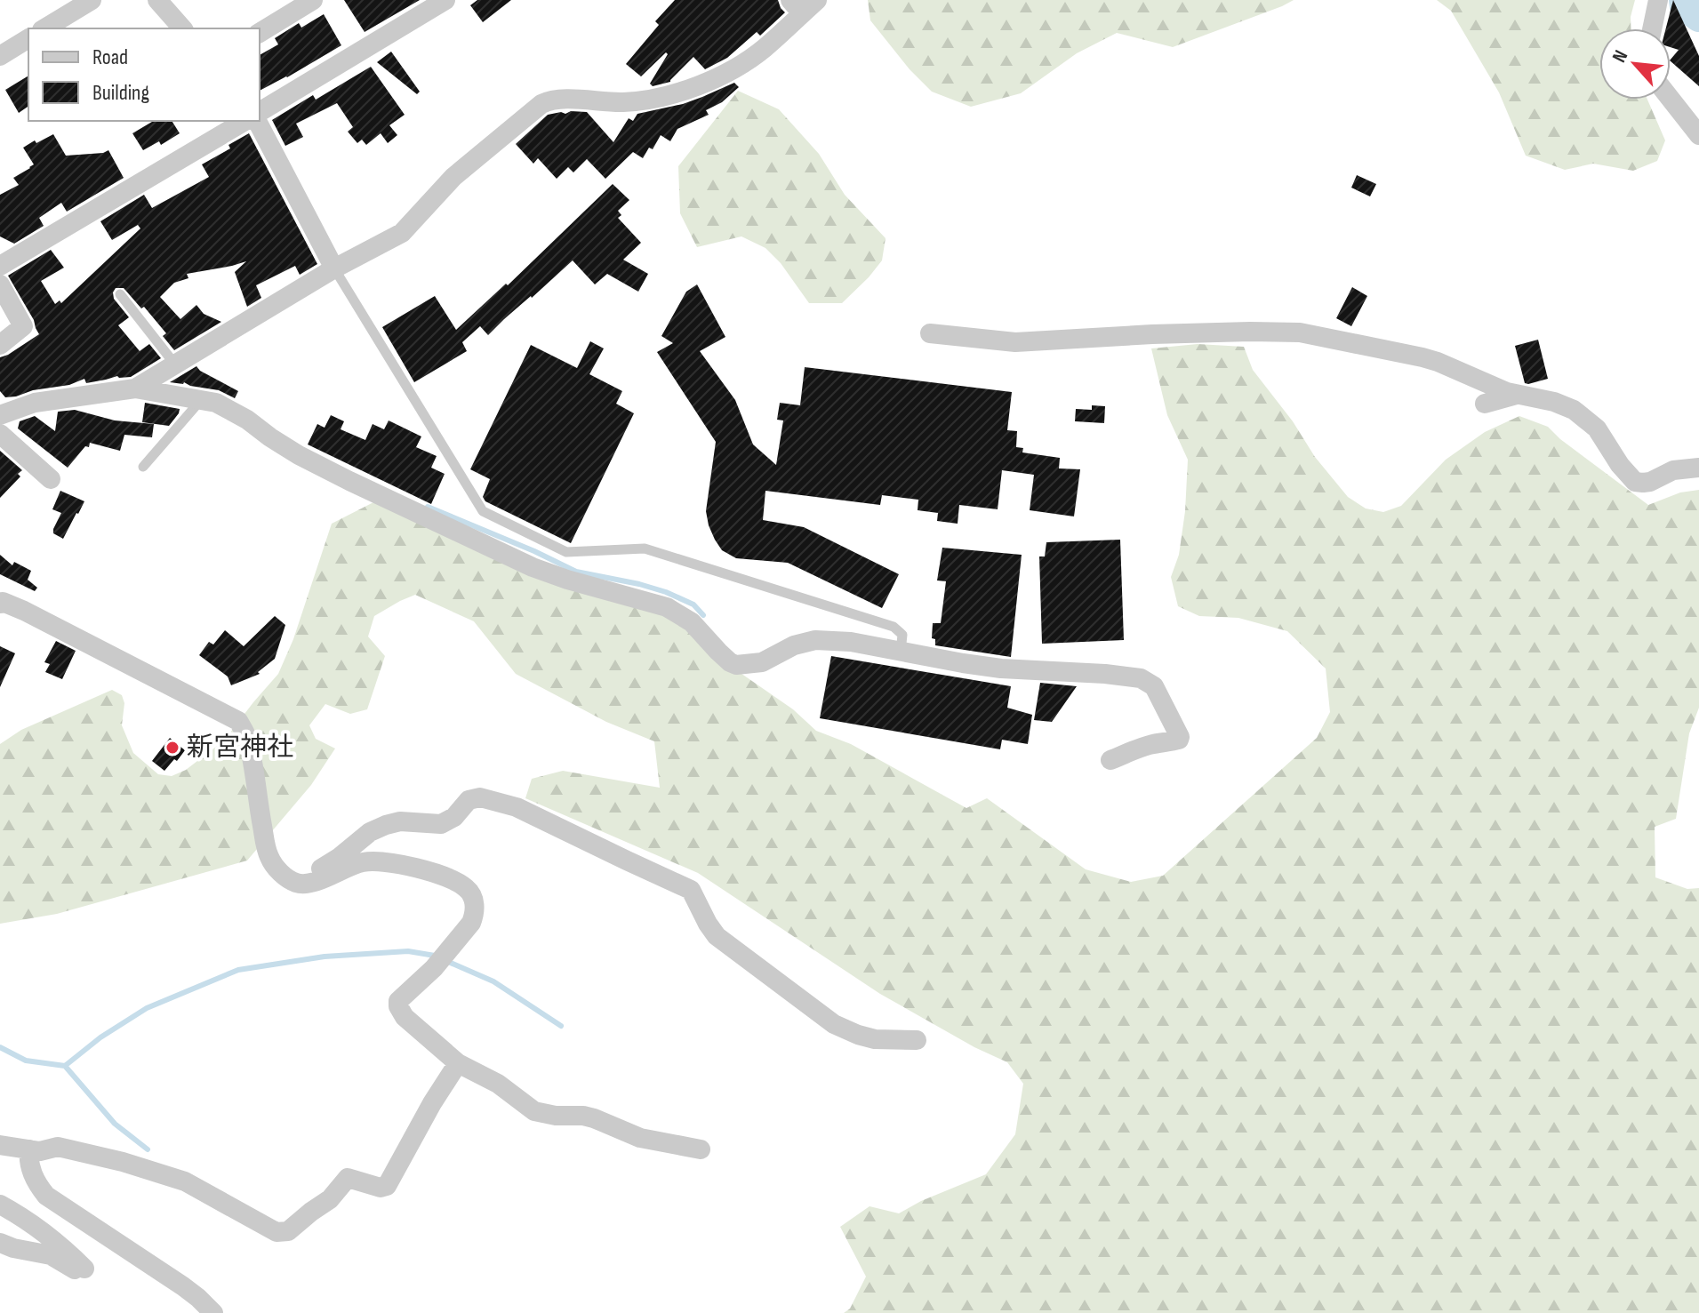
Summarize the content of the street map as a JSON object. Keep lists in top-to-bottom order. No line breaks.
{"places":["新宮神社"],"legend":["Road","Building"],"north":"top left"}
